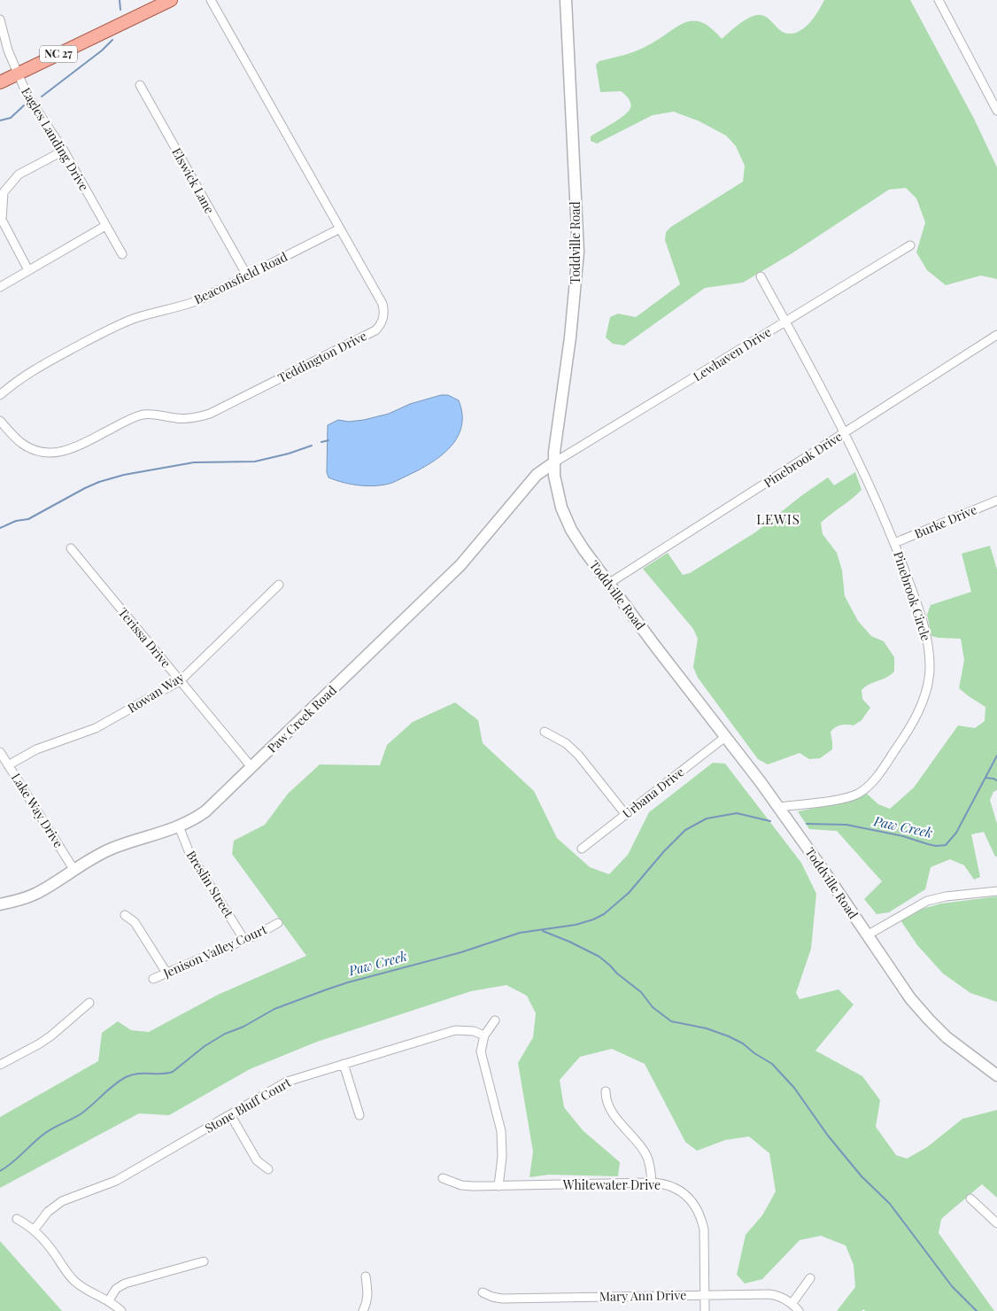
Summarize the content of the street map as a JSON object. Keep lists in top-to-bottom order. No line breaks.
{"streets":{"main road":["NC 27"],"street":["Eagles Landing Drive","Elswick Lane","Toddville Road","Beaconsfield Road","Lewhaven Drive","Teddington Drive","Pinebrook Drive","Burke Drive","Pinebrook Circle","Terissa Drive","Rowan Way","Paw Creek Road","Urbana Drive","Lake Way Drive","Breslin Street","Jenison Valley Court","Stone Bluff Court","Whitewater Drive","Mary Ann Drive"]},"crossings":[["NC 27","Eagles Landing Drive"],["Elswick Lane","Beaconsfield Road"],["Toddville Road","Lewhaven Drive"],["Toddville Road","Pinebrook Drive"],["Toddville Road","Pinebrook Circle"],["Toddville Road","Paw Creek Road"],["Toddville Road","Urbana Drive"],["Beaconsfield Road","Teddington Drive"],["Lewhaven Drive","Pinebrook Circle"],["Lewhaven Drive","Paw Creek Road"],["Pinebrook Drive","Pinebrook Circle"],["Burke Drive","Pinebrook Circle"],["Terissa Drive","Rowan Way"],["Terissa Drive","Paw Creek Road"],["Rowan Way","Lake Way Drive"],["Paw Creek Road","Lake Way Drive"],["Paw Creek Road","Breslin Street"],["Breslin Street","Jenison Valley Court"],["Whitewater Drive","Mary Ann Drive"]],"districts":["LEWIS"],"water":["Paw Creek"]}
